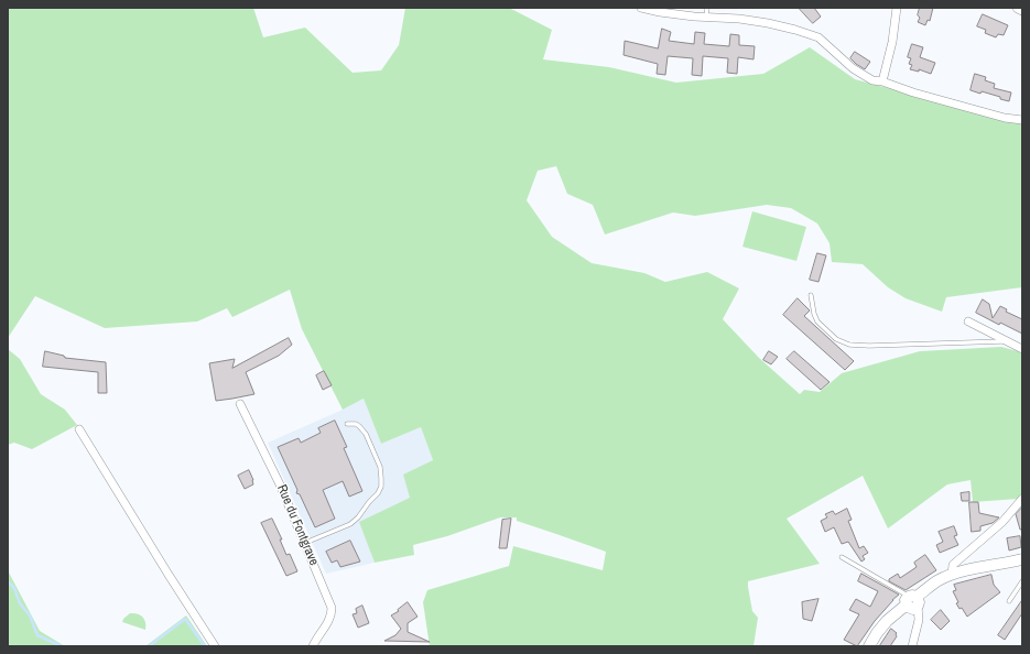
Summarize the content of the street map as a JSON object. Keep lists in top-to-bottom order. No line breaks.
{"streets":{"street":["Rue du Fontgrave"]}}
